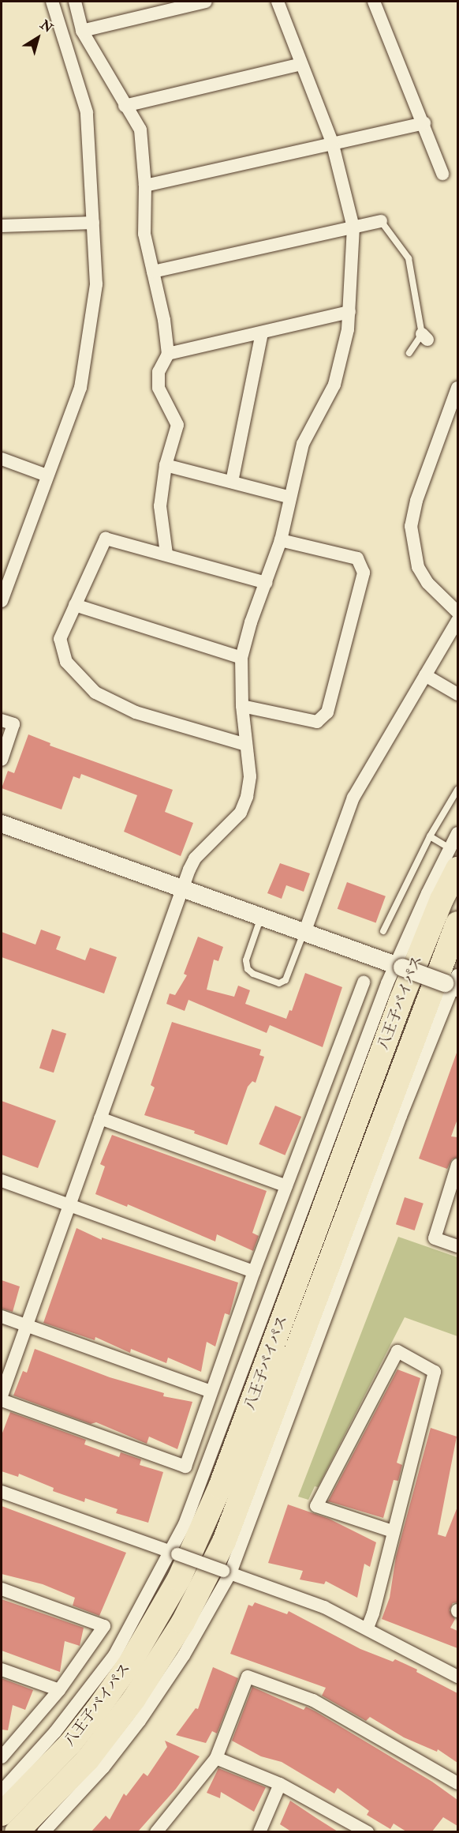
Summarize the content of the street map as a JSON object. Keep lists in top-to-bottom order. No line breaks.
{"streets":{"highway":["八王子バイパス"]},"north":"top right"}
